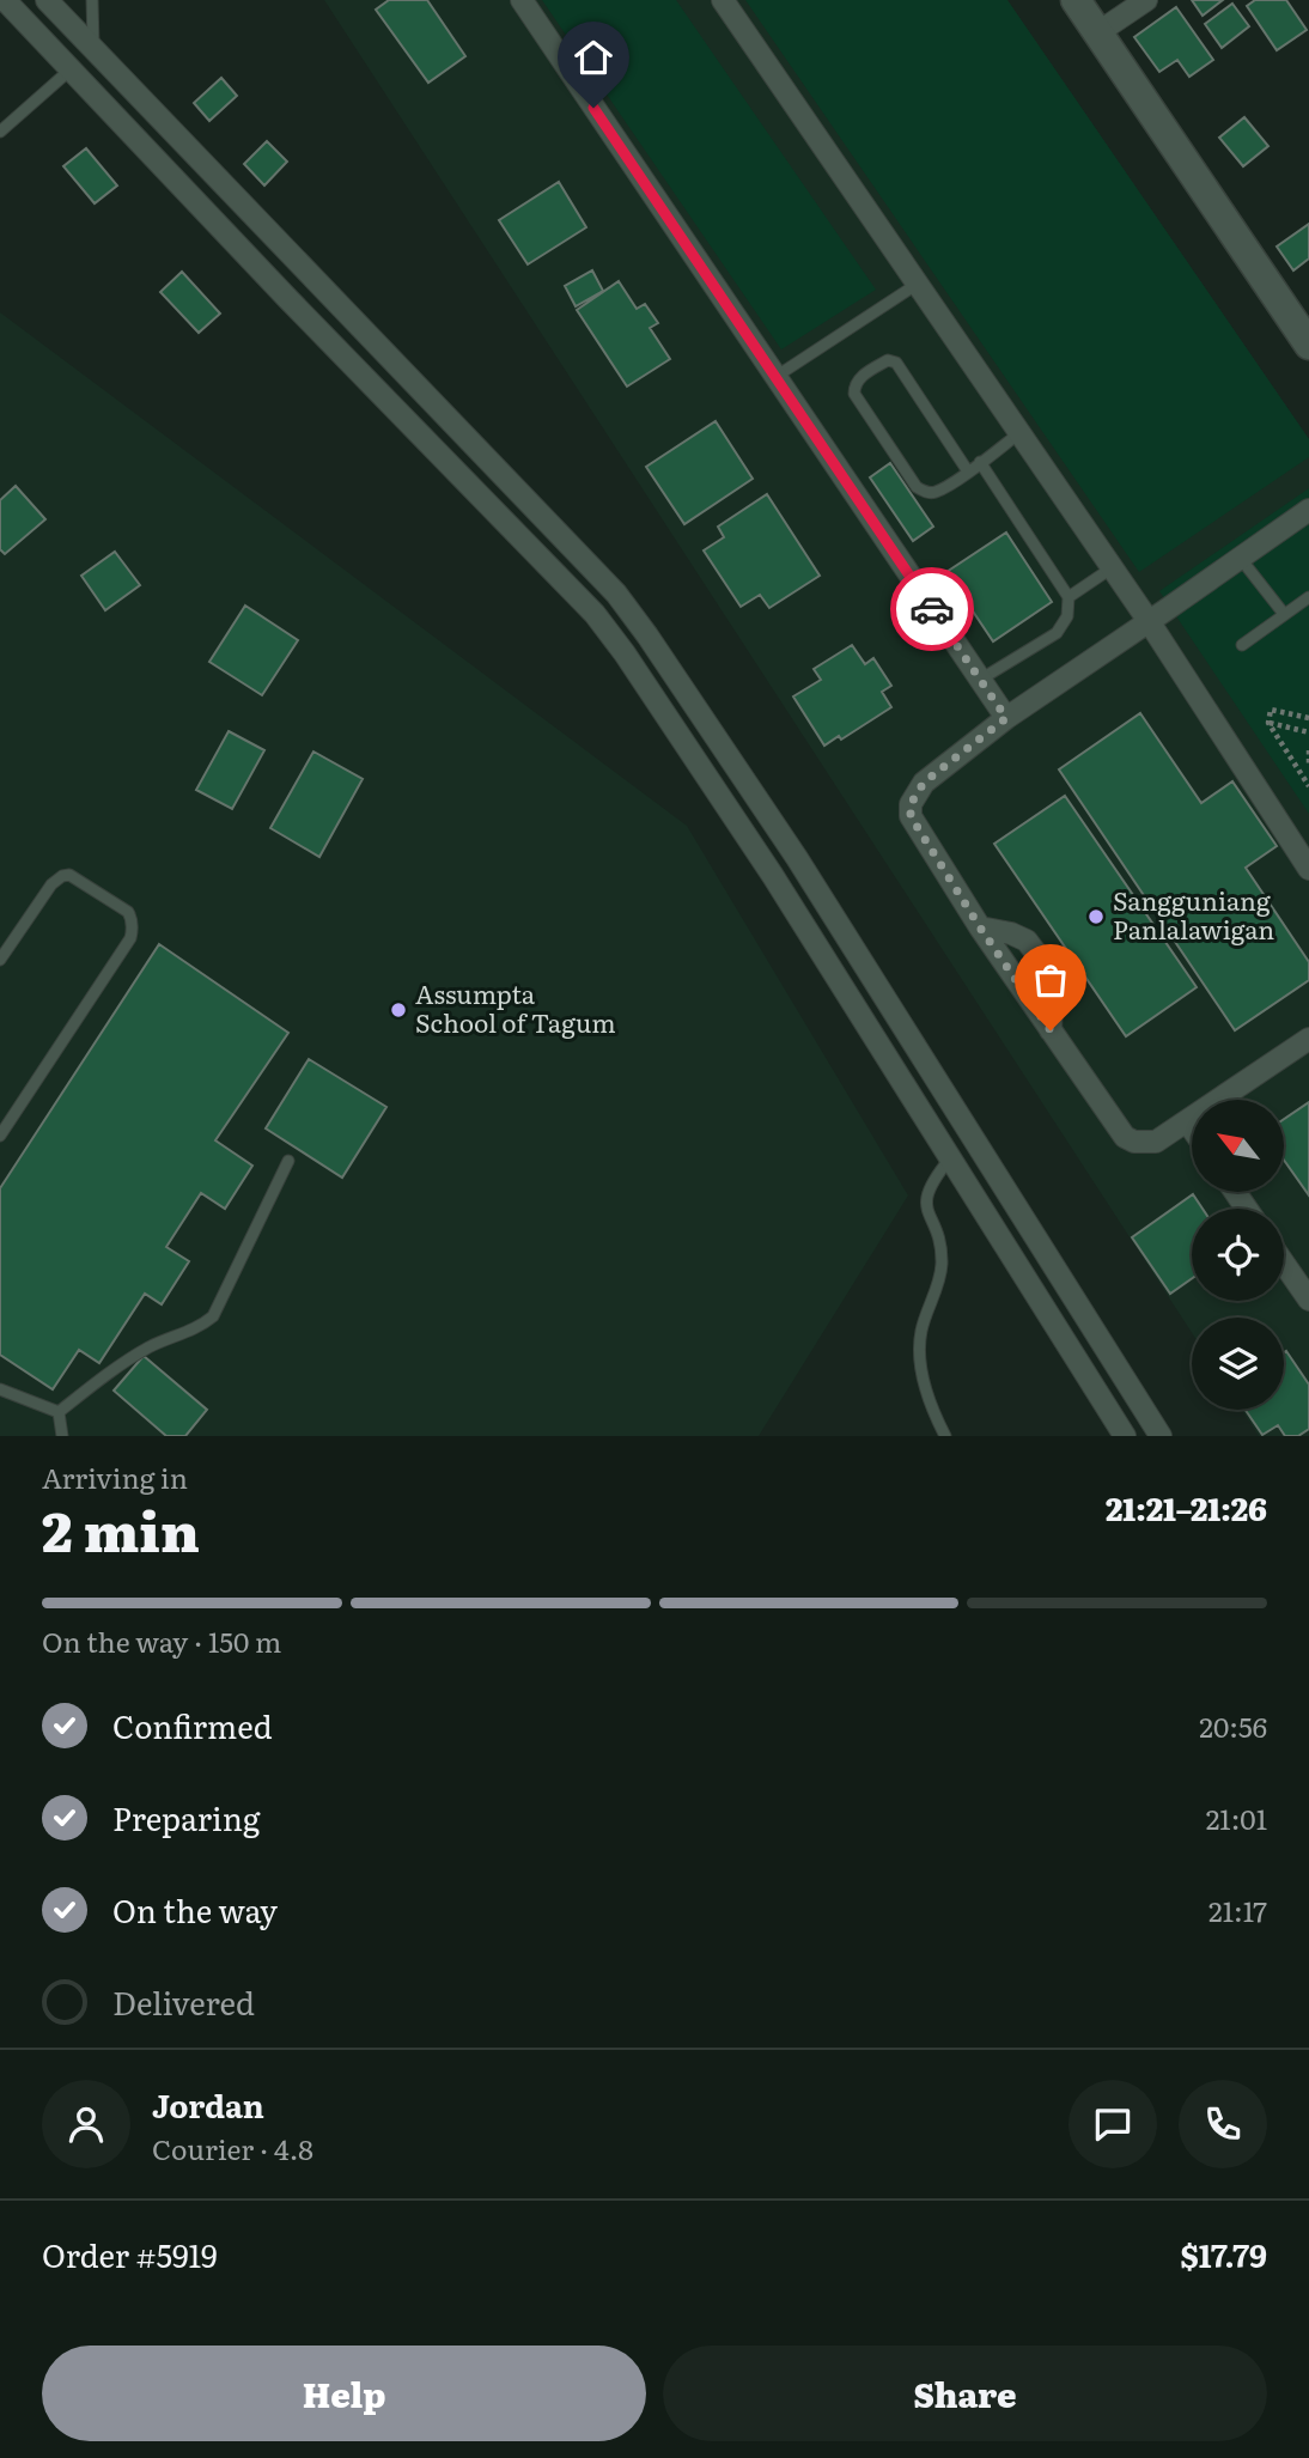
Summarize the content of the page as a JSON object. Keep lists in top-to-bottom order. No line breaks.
{"places":["Sangguniang Panlalawigan","Assumpta School of Tagum"],"north":"top left","page":{"heading":["2 min","Arriving in","21:21–21:26"],"panel":["Jordan","Courier · 4.8","Order #5919","$17.79"],"bar":"On the way · 150 m","list":[["Confirmed","20:56"],["Preparing","21:01"],["On the way","21:17"],"Delivered"],"buttons":["Help","Share"]}}
